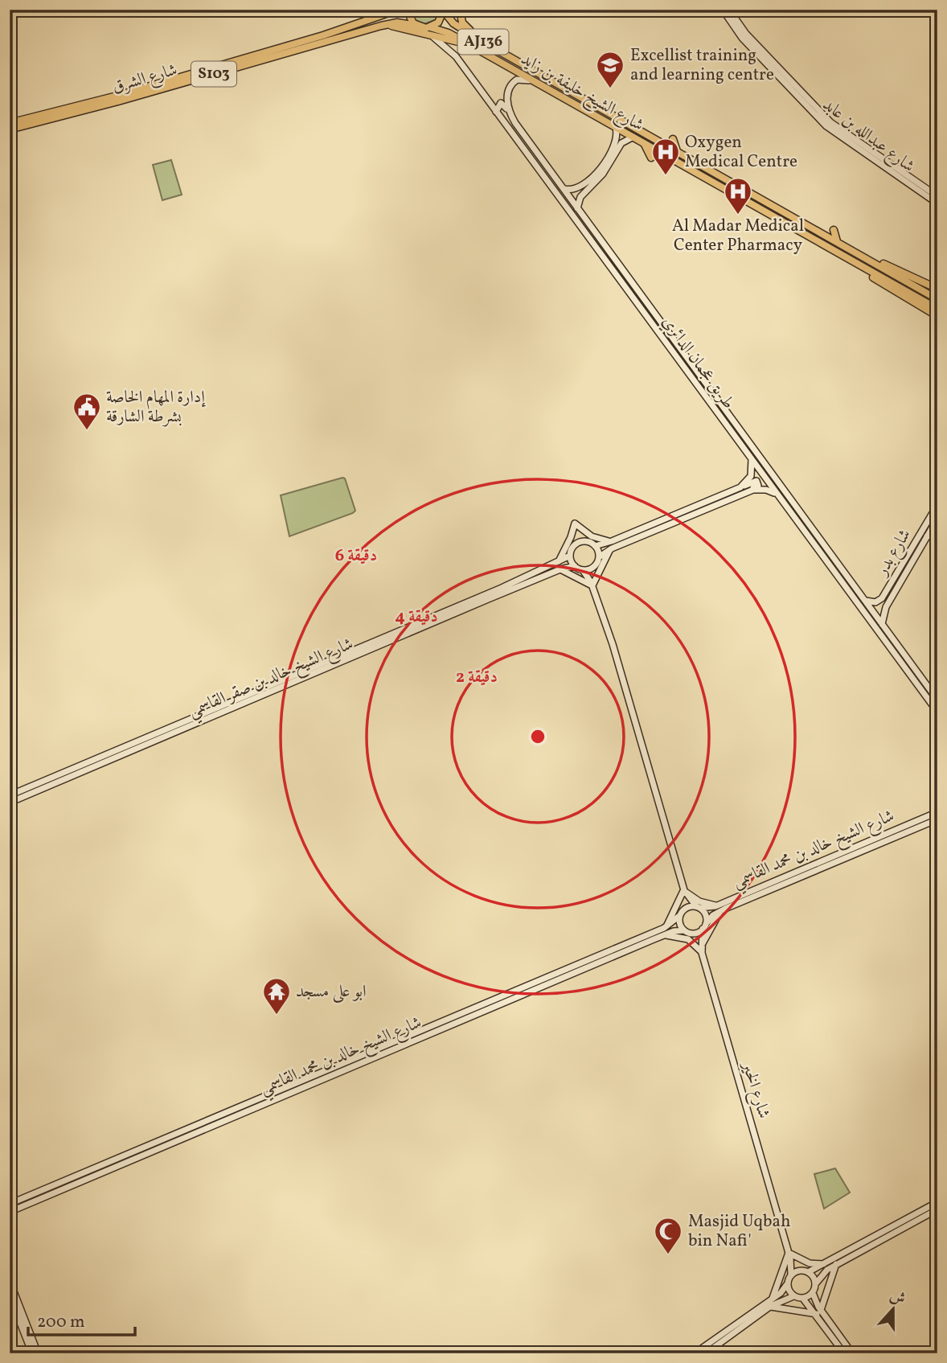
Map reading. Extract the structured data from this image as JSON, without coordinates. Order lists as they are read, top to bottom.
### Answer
{
  "streets": {
    "main road": [
      "AJ136",
      "S103",
      "شارع الشرق",
      "شارع الشيخ خليفة بن زايد",
      "شارع عبدالله بن عابد",
      "طريق عجمان الدائري",
      "شارع بدر",
      "شارع الشيخ خالد بن صقر القاسمي",
      "شارع الشيخ خالد بن محمد القاسمي",
      "شارع الخير"
    ]
  },
  "crossings": [
    ["شارع الشرق", "شارع الشيخ خليفة بن زايد"],
    ["شارع الشيخ خليفة بن زايد", "طريق عجمان الدائري"],
    ["طريق عجمان الدائري", "شارع بدر"],
    ["شارع الشيخ خالد بن محمد القاسمي", "شارع الخير"]
  ],
  "places": {
    "school or university": ["Excellist training and learning centre"],
    "hospital": ["Oxygen Medical Centre", "Al Madar Medical Center Pharmacy"],
    "public building": ["إدارة المهام الخاصة بشرطة الشارقة"],
    "temple": ["ابو علی مسجد"],
    "mosque": ["Masjid Uqbah bin Nafi'"]
  },
  "scale_bar": "200 m",
  "north": "top",
  "rings": ["6 دقيقة", "4 دقيقة", "2 دقيقة"]
}
